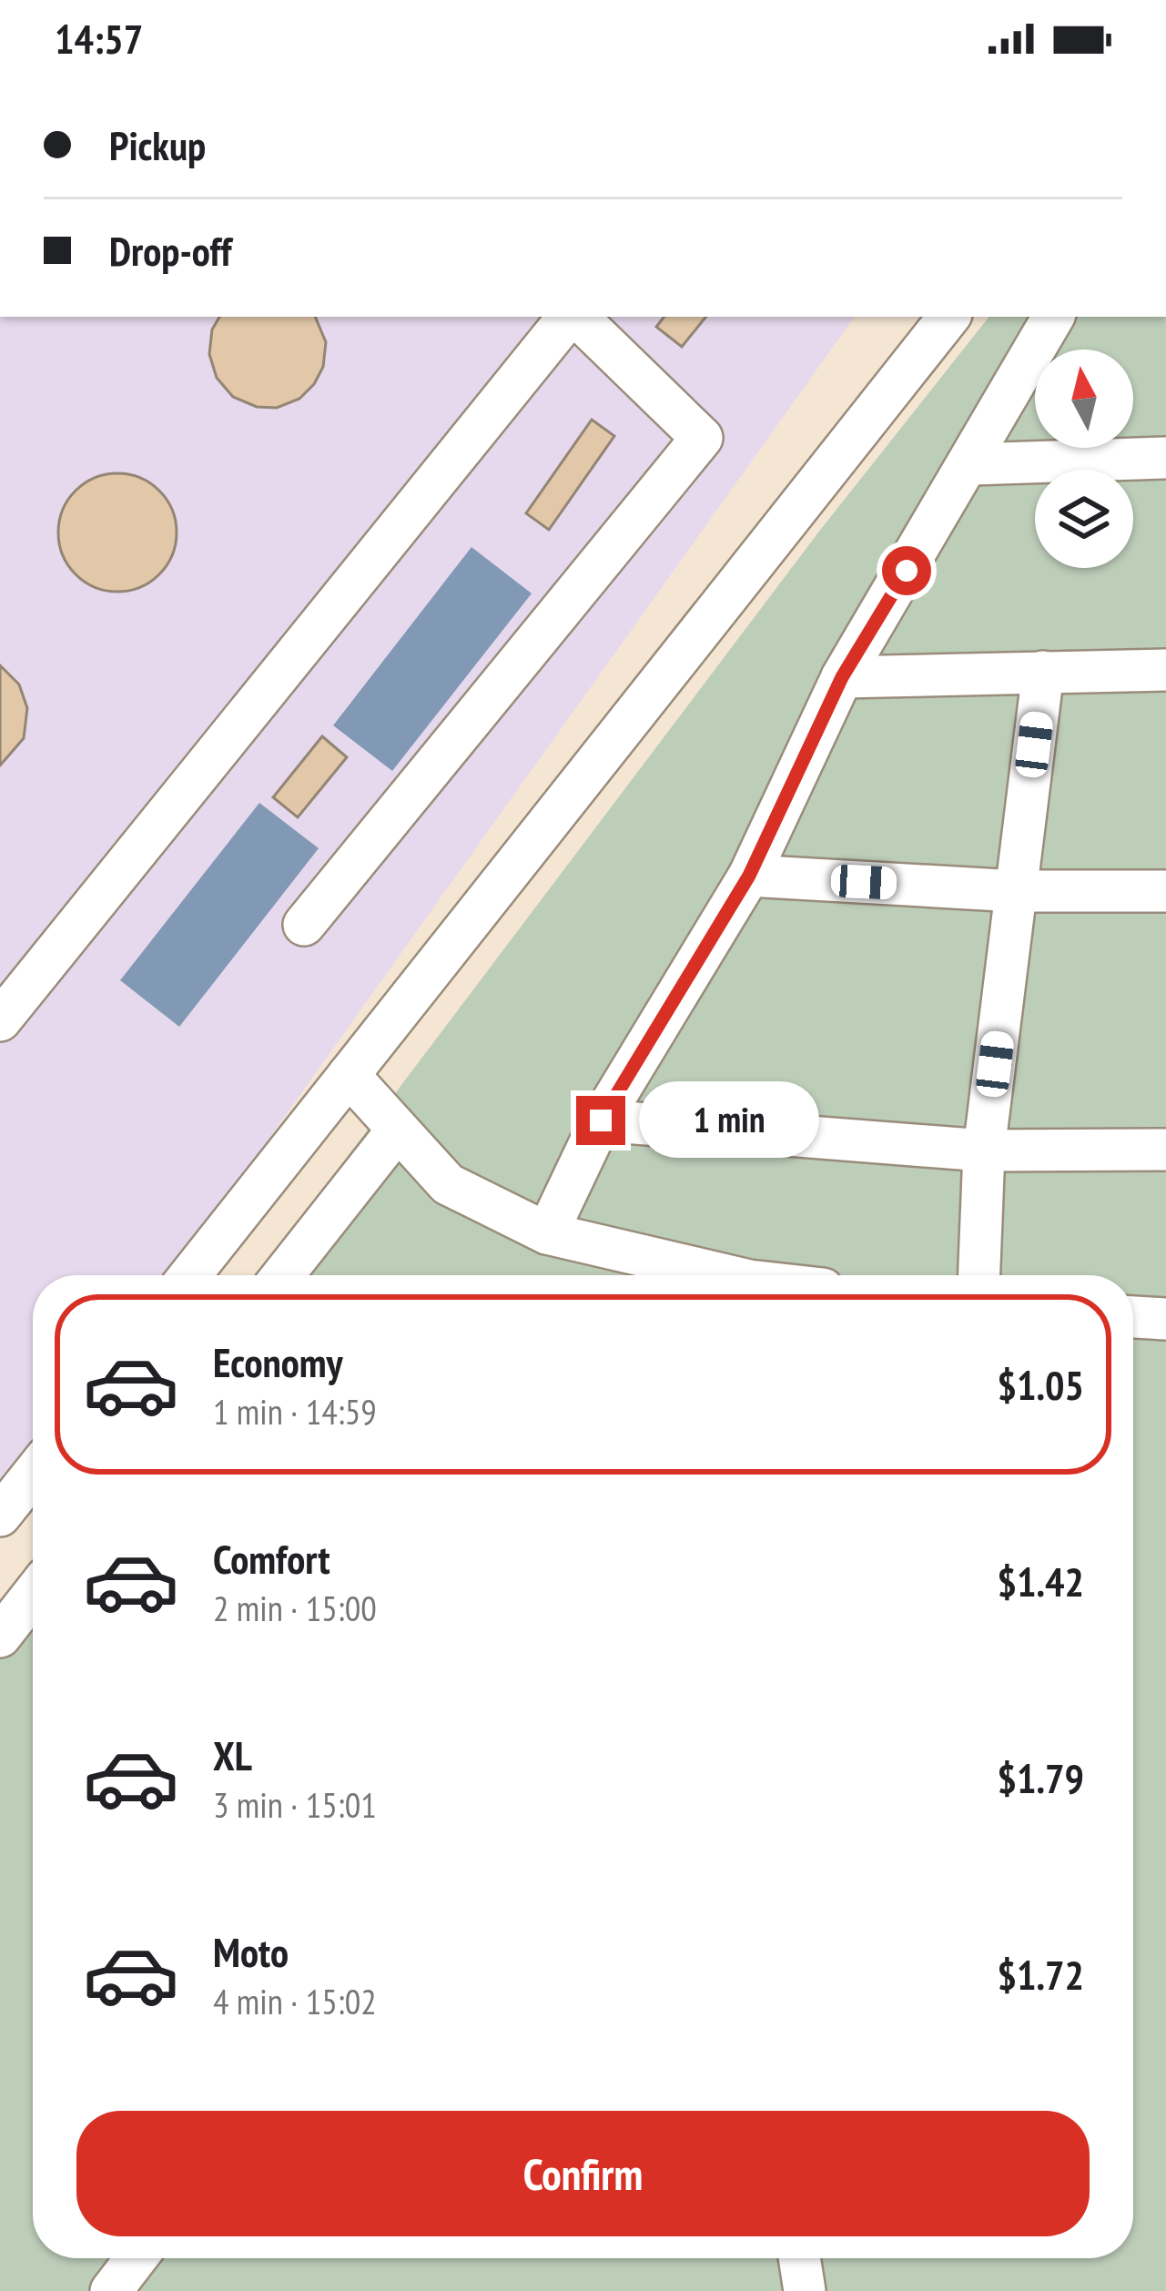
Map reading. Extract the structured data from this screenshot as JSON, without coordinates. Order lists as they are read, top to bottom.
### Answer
{
  "north": "top",
  "page": {
    "status": "14:57",
    "banner": ["Pickup", "Drop-off"],
    "bubble": "1 min",
    "list": [
      {
        "name": "Economy",
        "note": "1 min · 14:59",
        "value": "$1.05"
      },
      {
        "name": "Comfort",
        "note": "2 min · 15:00",
        "value": "$1.42"
      },
      {
        "name": "XL",
        "note": "3 min · 15:01",
        "value": "$1.79"
      },
      {
        "name": "Moto",
        "note": "4 min · 15:02",
        "value": "$1.72"
      }
    ],
    "buttons": "Confirm"
  }
}
